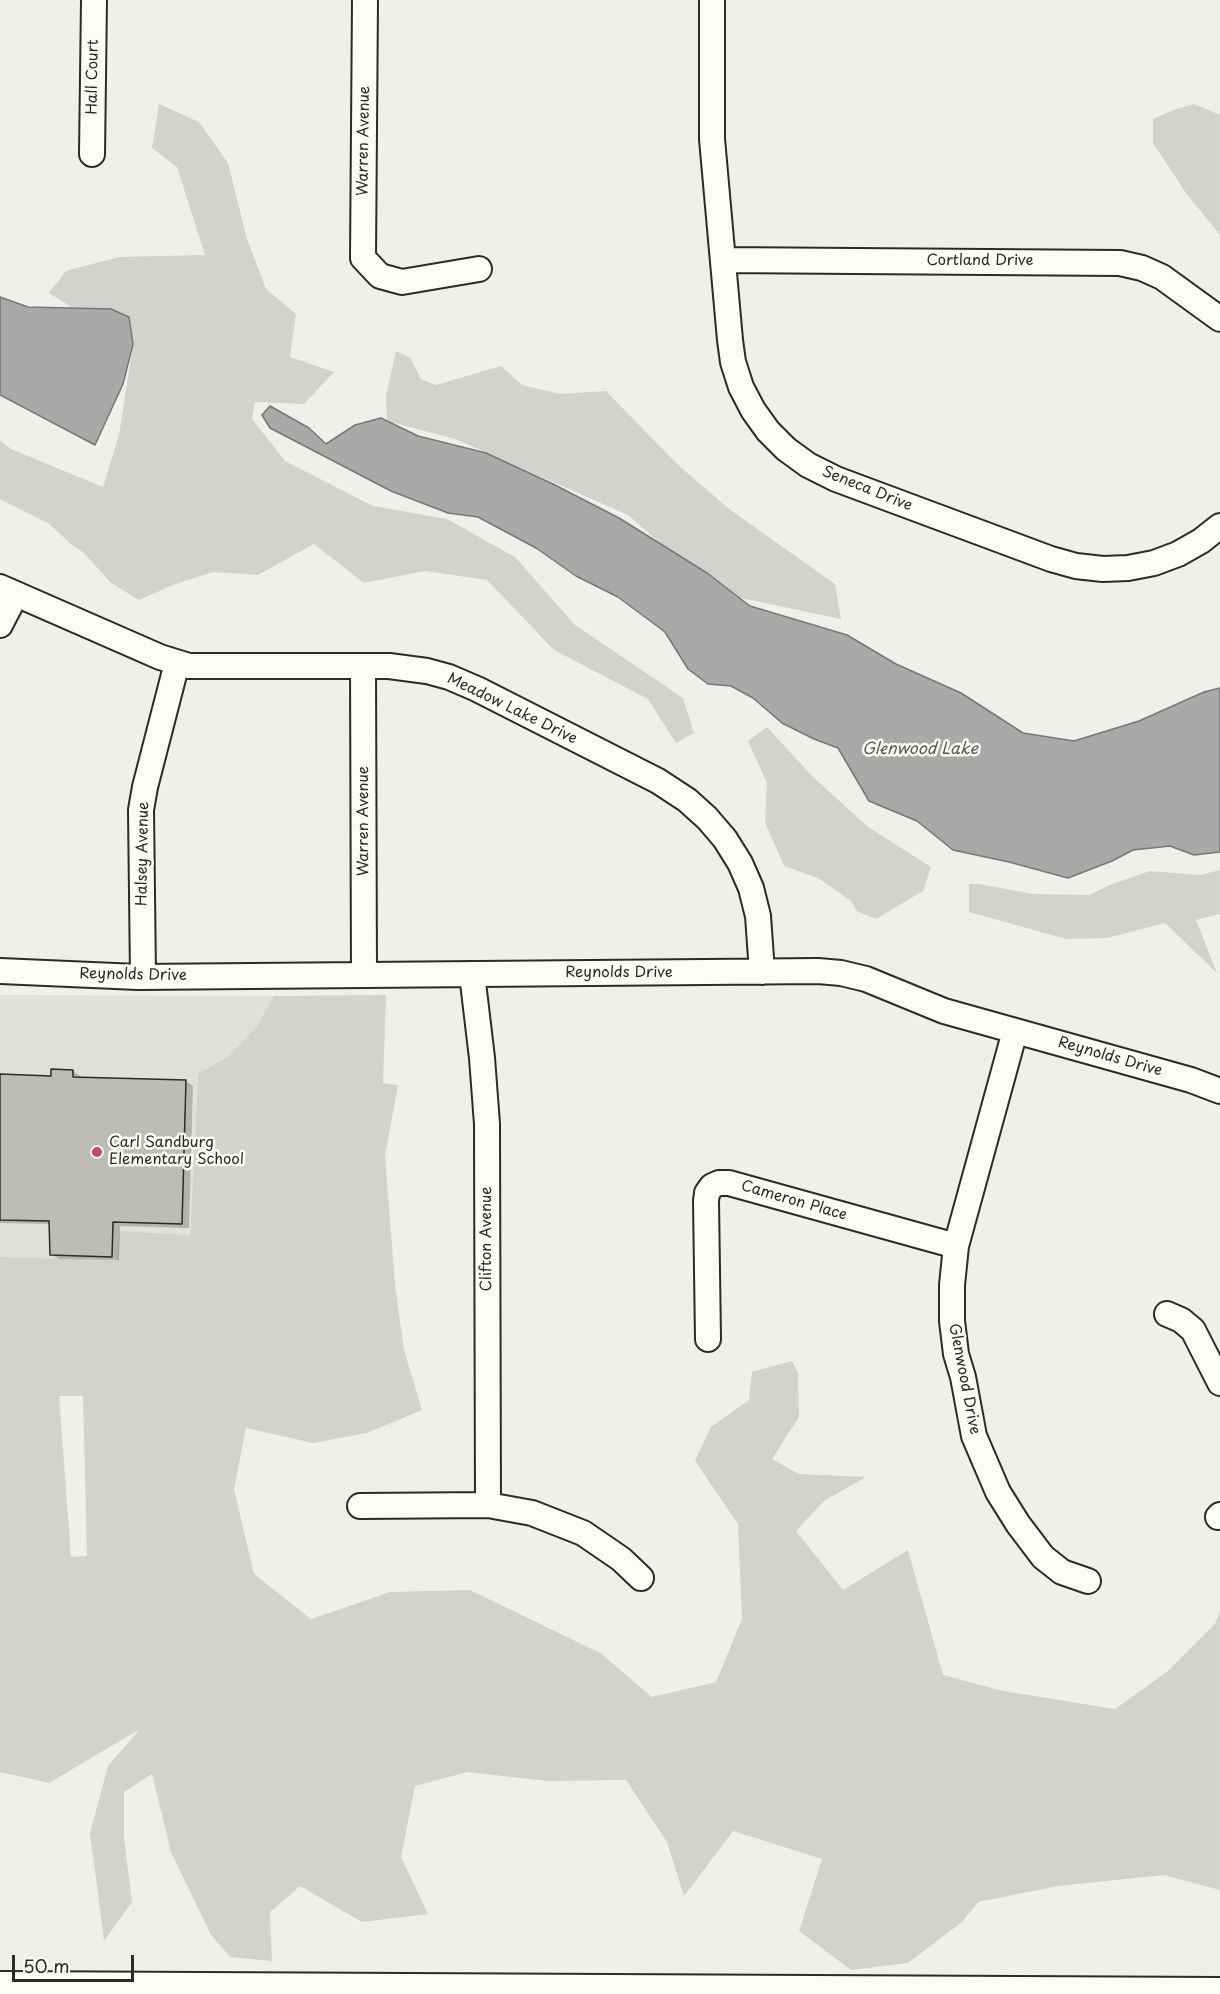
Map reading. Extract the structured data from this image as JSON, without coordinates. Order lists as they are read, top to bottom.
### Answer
{
  "streets": {
    "street": [
      "Hall Court",
      "Warren Avenue",
      "Cortland Drive",
      "Seneca Drive",
      "Meadow Lake Drive",
      "Halsey Avenue",
      "Reynolds Drive",
      "Cameron Place",
      "Clifton Avenue",
      "Glenwood Drive"
    ]
  },
  "crossings": [
    ["Warren Avenue", "Meadow Lake Drive"],
    ["Warren Avenue", "Reynolds Drive"],
    ["Cortland Drive", "Seneca Drive"],
    ["Meadow Lake Drive", "Halsey Avenue"],
    ["Meadow Lake Drive", "Reynolds Drive"],
    ["Halsey Avenue", "Reynolds Drive"],
    ["Reynolds Drive", "Clifton Avenue"],
    ["Reynolds Drive", "Glenwood Drive"],
    ["Cameron Place", "Glenwood Drive"]
  ],
  "water": ["Glenwood Lake"],
  "places": ["Carl Sandburg Elementary School"],
  "scale_bar": "50 m"
}
